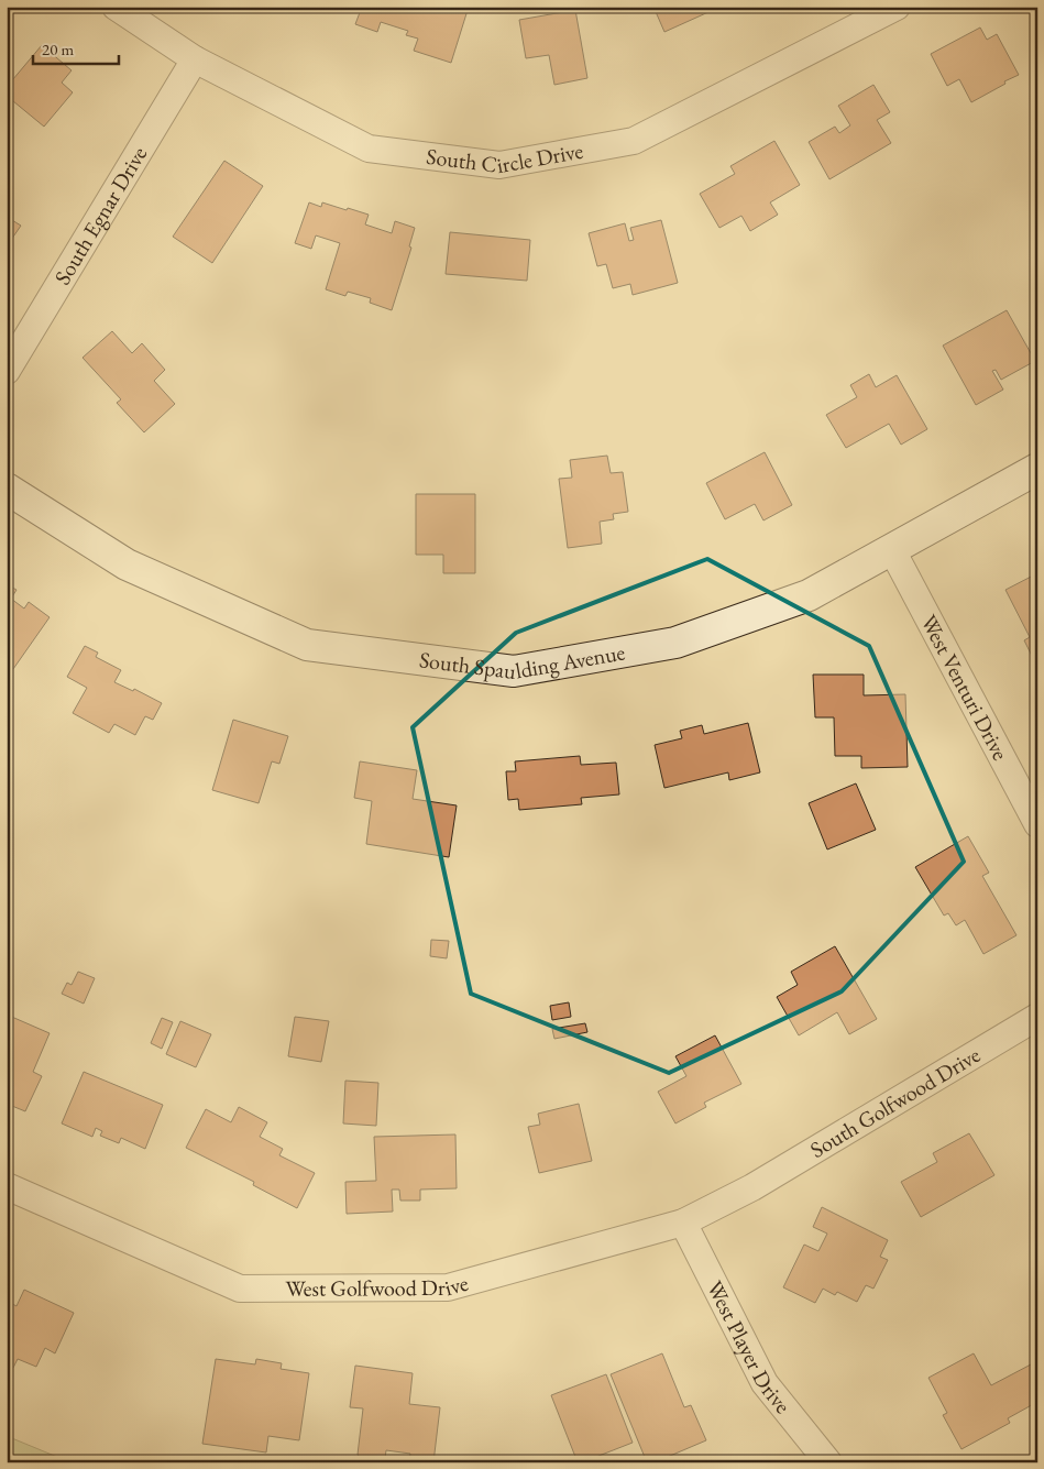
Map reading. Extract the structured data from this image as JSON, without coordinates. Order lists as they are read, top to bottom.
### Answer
{
  "streets": {
    "street": [
      "South Circle Drive",
      "South Egnar Drive",
      "South Spaulding Avenue",
      "West Venturi Drive",
      "South Golfwood Drive",
      "West Golfwood Drive",
      "West Player Drive"
    ]
  },
  "crossings": [
    ["South Circle Drive", "South Egnar Drive"],
    ["South Spaulding Avenue", "West Venturi Drive"],
    ["South Golfwood Drive", "West Golfwood Drive"],
    ["West Golfwood Drive", "West Player Drive"]
  ],
  "scale_bar": "20 m"
}
